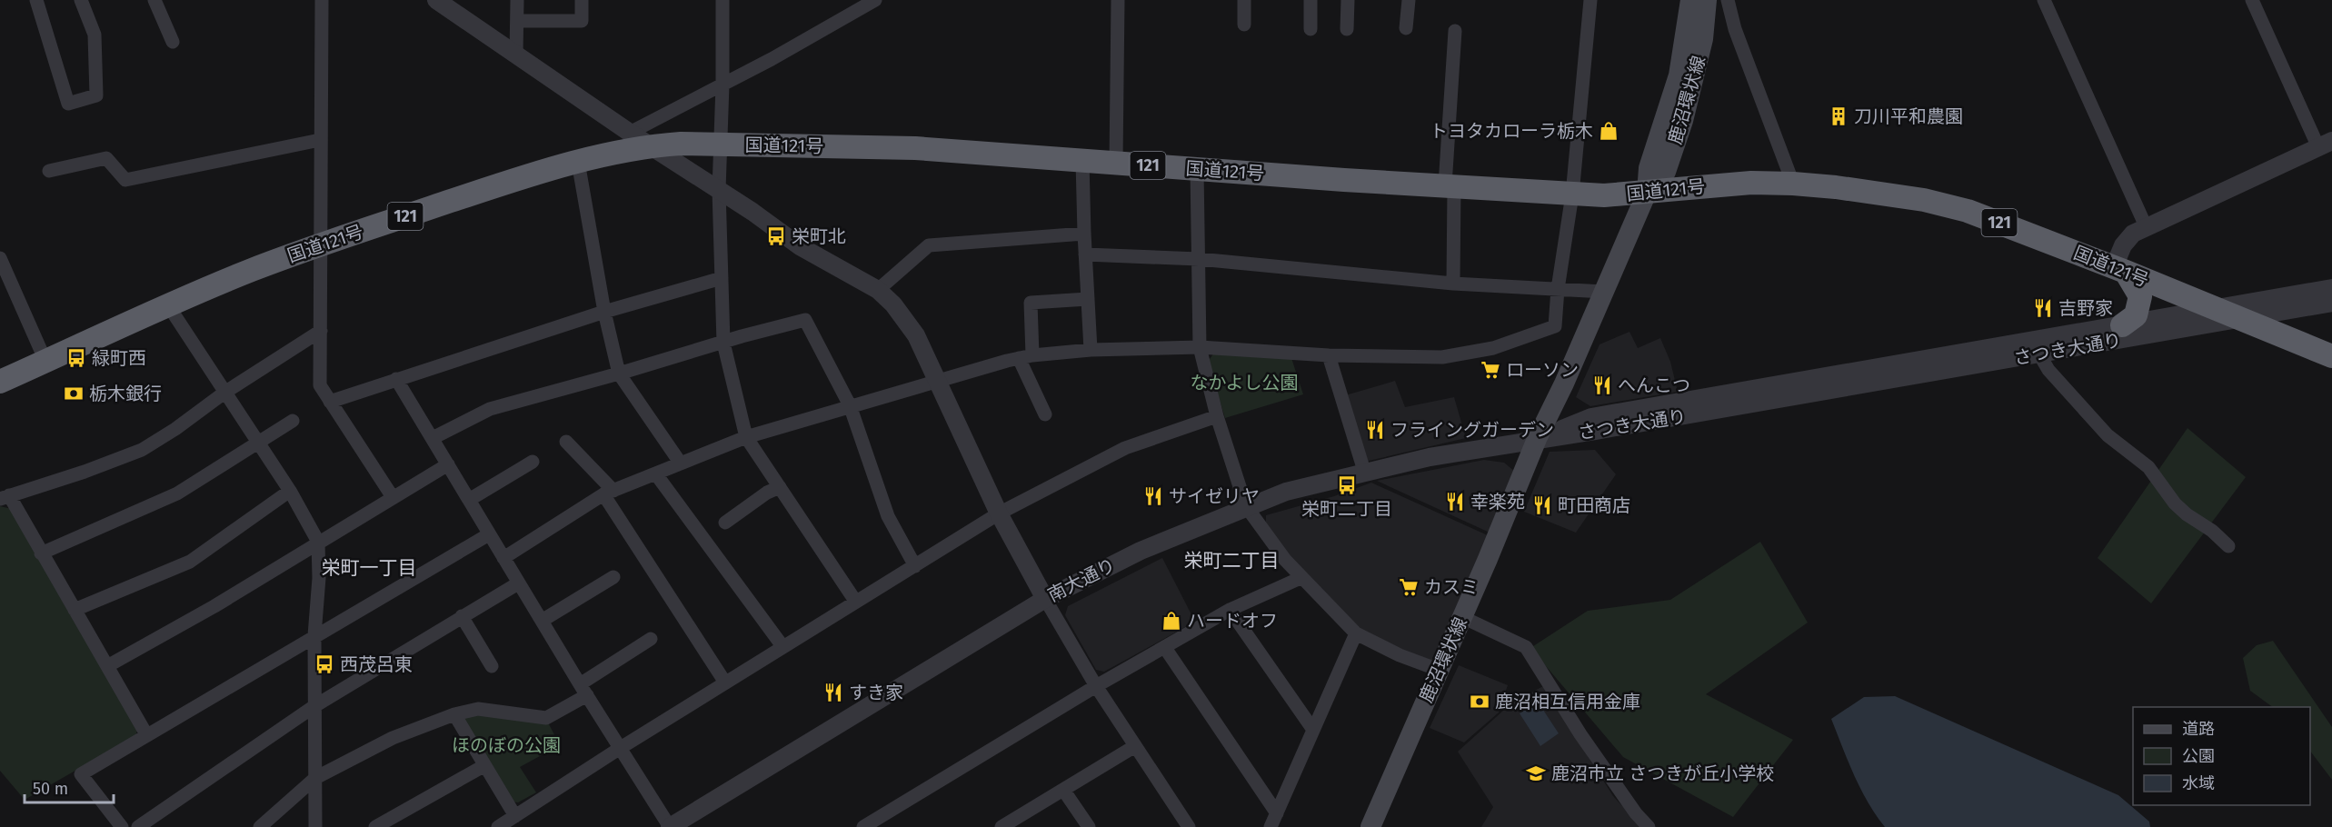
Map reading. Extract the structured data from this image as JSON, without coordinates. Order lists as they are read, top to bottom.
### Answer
{
  "streets": {
    "highway": ["国道121号", "121"],
    "main road": ["鹿沼環状線"],
    "street": ["さつき大通り", "南大通り"]
  },
  "crossings": [
    ["鹿沼環状線", "国道121号"],
    ["鹿沼環状線", "さつき大通り"],
    ["鹿沼環状線", "南大通り"],
    ["国道121号", "さつき大通り"],
    ["さつき大通り", "南大通り"]
  ],
  "districts": ["栄町二丁目", "栄町一丁目"],
  "parks": ["なかよし公園", "ほのぼの公園"],
  "places": {
    "building": ["刀川平和農園"],
    "shop": ["トヨタカローラ栃木", "ハードオフ"],
    "bus stop": [
      "栄町北",
      "緑町西",
      "栄町二丁目",
      "西茂呂東"
    ],
    "restaurant": [
      "吉野家",
      "へんこつ",
      "フライングガーデン",
      "サイゼリヤ",
      "幸楽苑",
      "町田商店",
      "すき家"
    ],
    "supermarket": ["ローソン", "カスミ"],
    "bank": ["栃木銀行", "鹿沼相互信用金庫"],
    "school or university": ["鹿沼市立 さつきが丘小学校"]
  },
  "legend": ["道路", "公園", "水域"],
  "scale_bar": "50 m"
}
